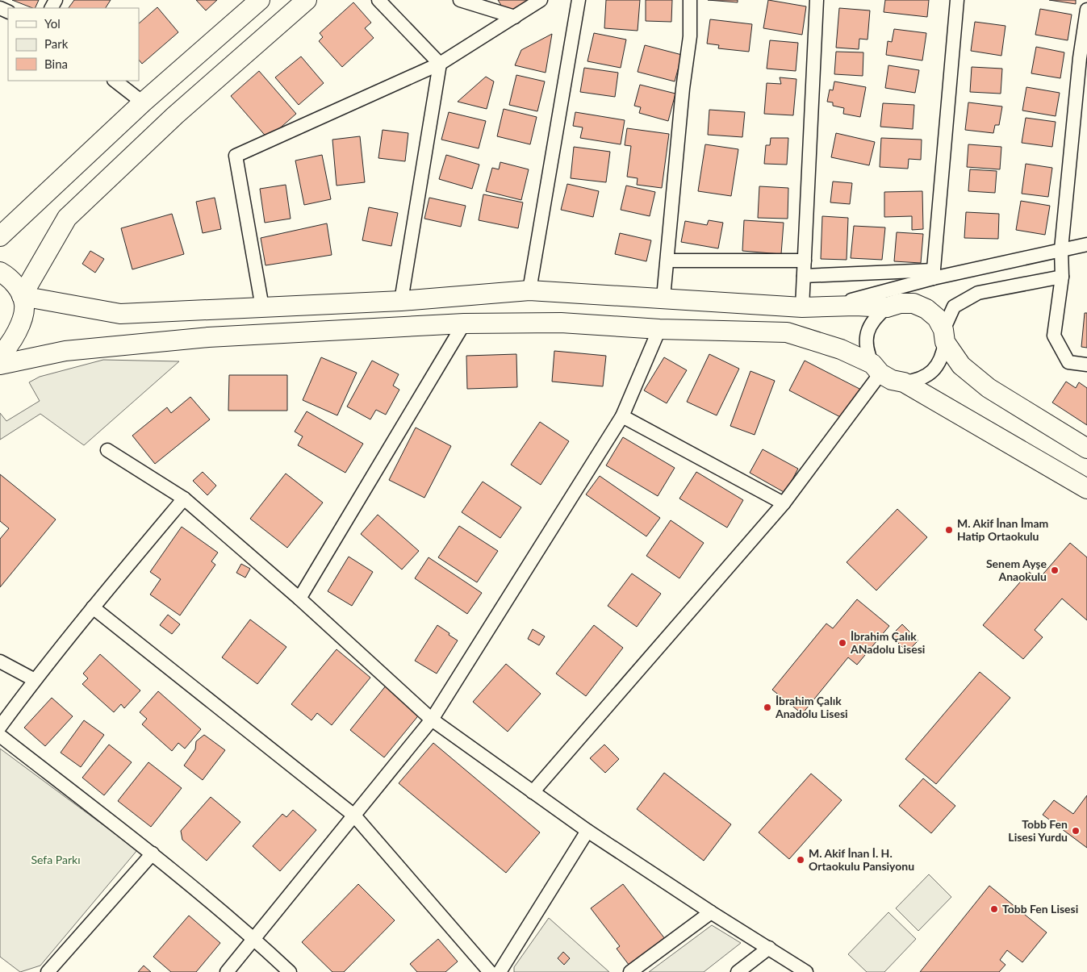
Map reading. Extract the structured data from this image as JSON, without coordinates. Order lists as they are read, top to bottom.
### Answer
{
  "parks": ["Sefa Parkı"],
  "places": [
    "M. Akif İnan İmam Hatip Ortaokulu",
    "Senem Ayşe Anaokulu",
    "İbrahim Çalık ANadolu Lisesi",
    "İbrahim Çalık Anadolu Lisesi",
    "Tobb Fen Lisesi Yurdu",
    "M. Akif İnan İ. H. Ortaokulu Pansiyonu",
    "Tobb Fen Lisesi"
  ],
  "legend": ["Yol", "Park", "Bina"]
}
